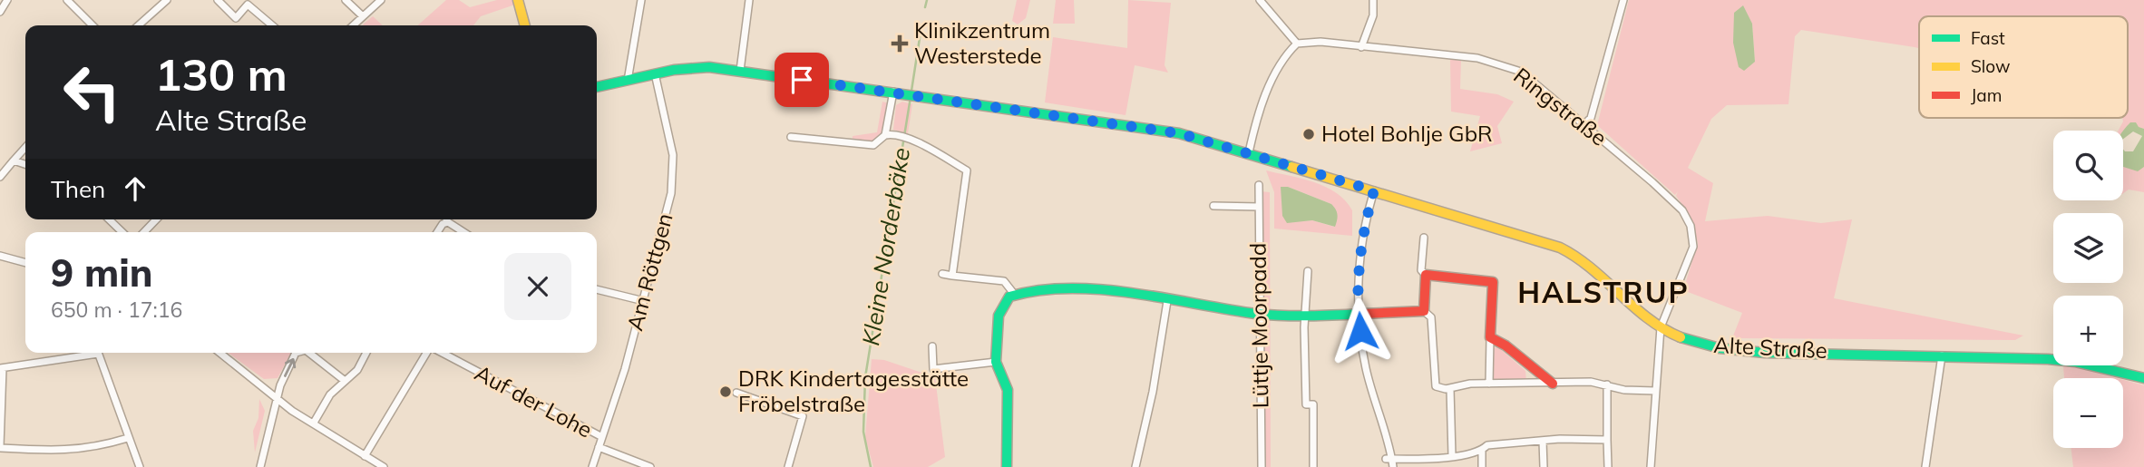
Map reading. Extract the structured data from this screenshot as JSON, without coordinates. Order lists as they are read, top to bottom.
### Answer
{
  "streets": {
    "street": [
      "Ringstraße",
      "Am Röttgen",
      "Lüttje Moorpadd",
      "Alte Straße",
      "Auf der Lohe"
    ]
  },
  "crossings": [
    ["Ringstraße", "Alte Straße"],
    ["Am Röttgen", "Alte Straße"],
    ["Am Röttgen", "Auf der Lohe"]
  ],
  "districts": ["HALSTRUP"],
  "water": ["Kleine Norderbäke"],
  "places": {
    "health": ["Klinikzentrum Westerstede"],
    "other": ["Hotel Bohlje GbR", "DRK Kindertagesstätte Fröbelstraße"]
  },
  "legend": ["Fast", "Slow", "Jam"],
  "page": {
    "turn": ["130 m", "Alte Straße"],
    "map_buttons": ["+", "−"],
    "then": "Then",
    "heading": ["9 min", "650 m · 17:16"]
  }
}
